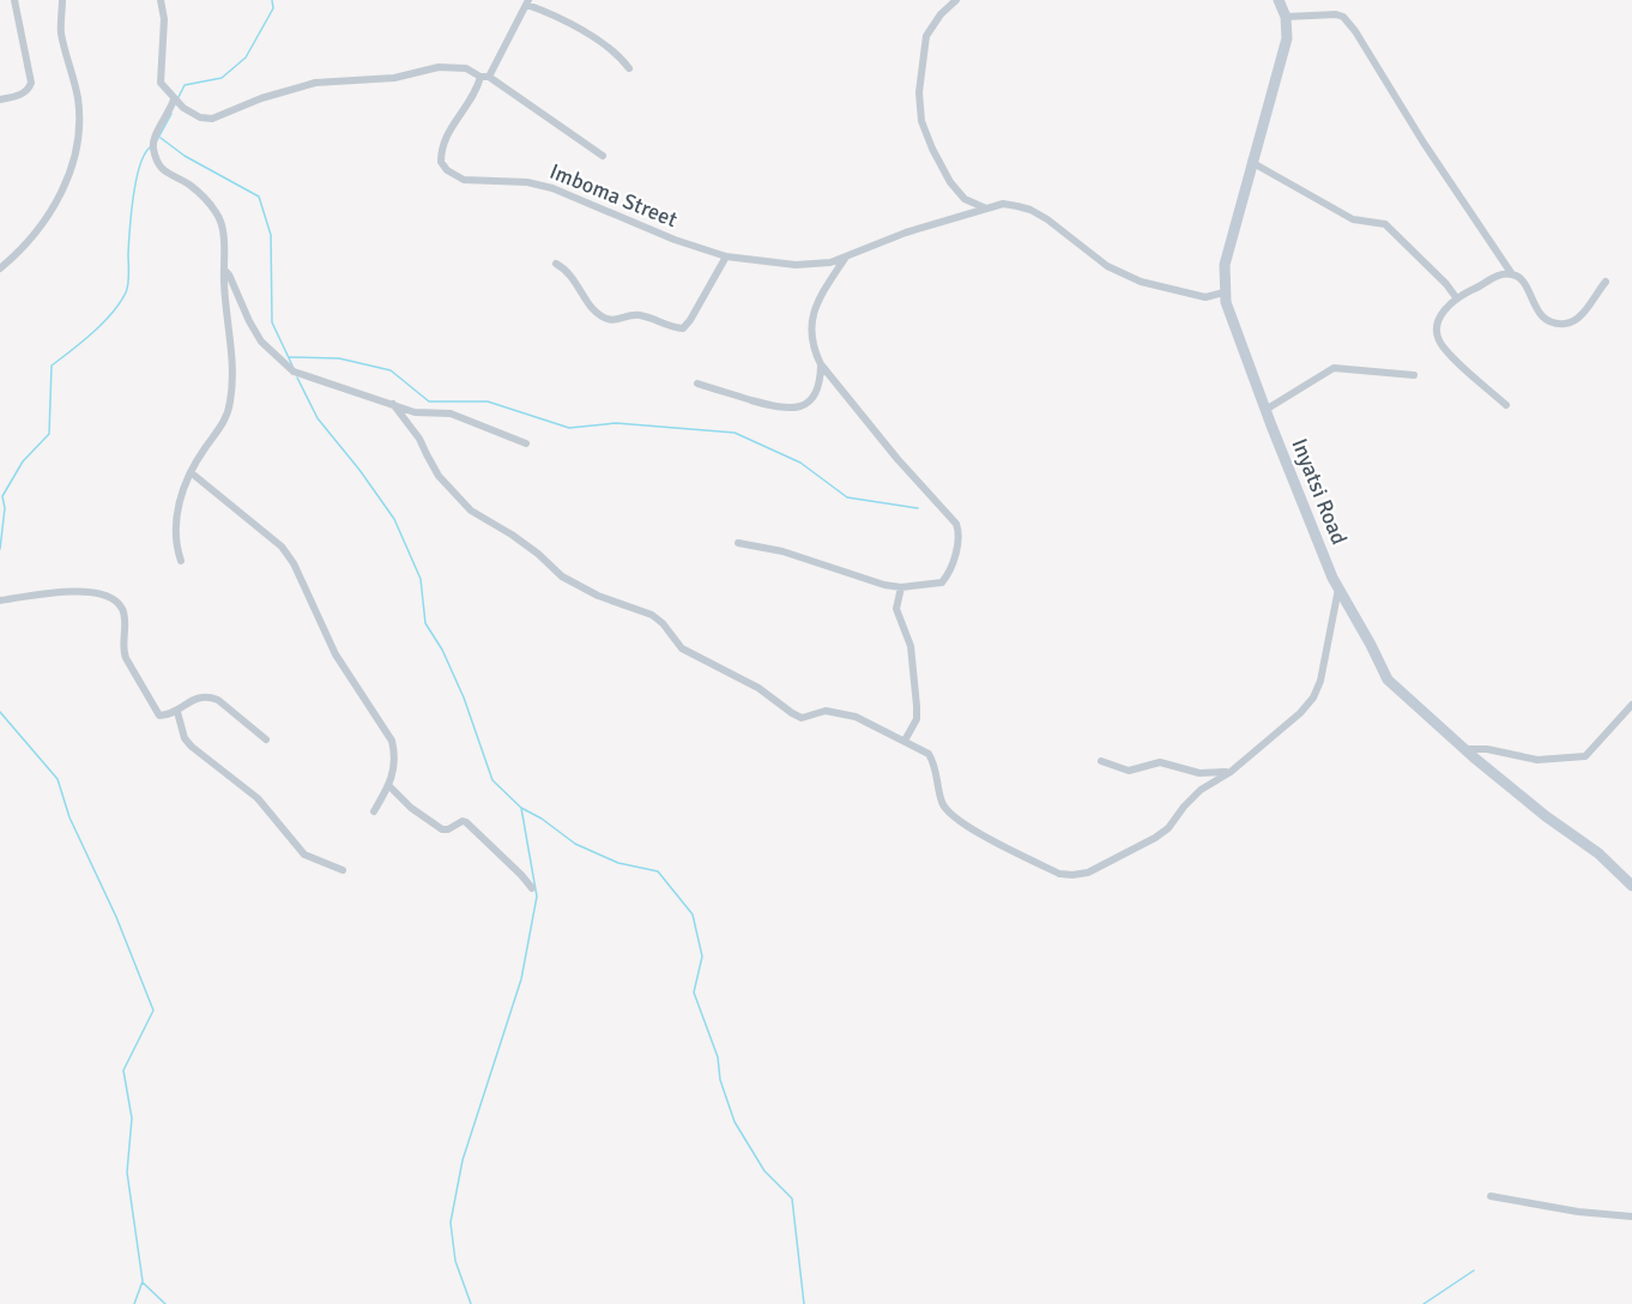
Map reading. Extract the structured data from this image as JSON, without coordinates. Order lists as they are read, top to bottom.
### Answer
{
  "streets": {
    "street": ["Imboma Street", "Inyatsi Road"]
  },
  "crossings": [
    ["Imboma Street", "Inyatsi Road"]
  ]
}
